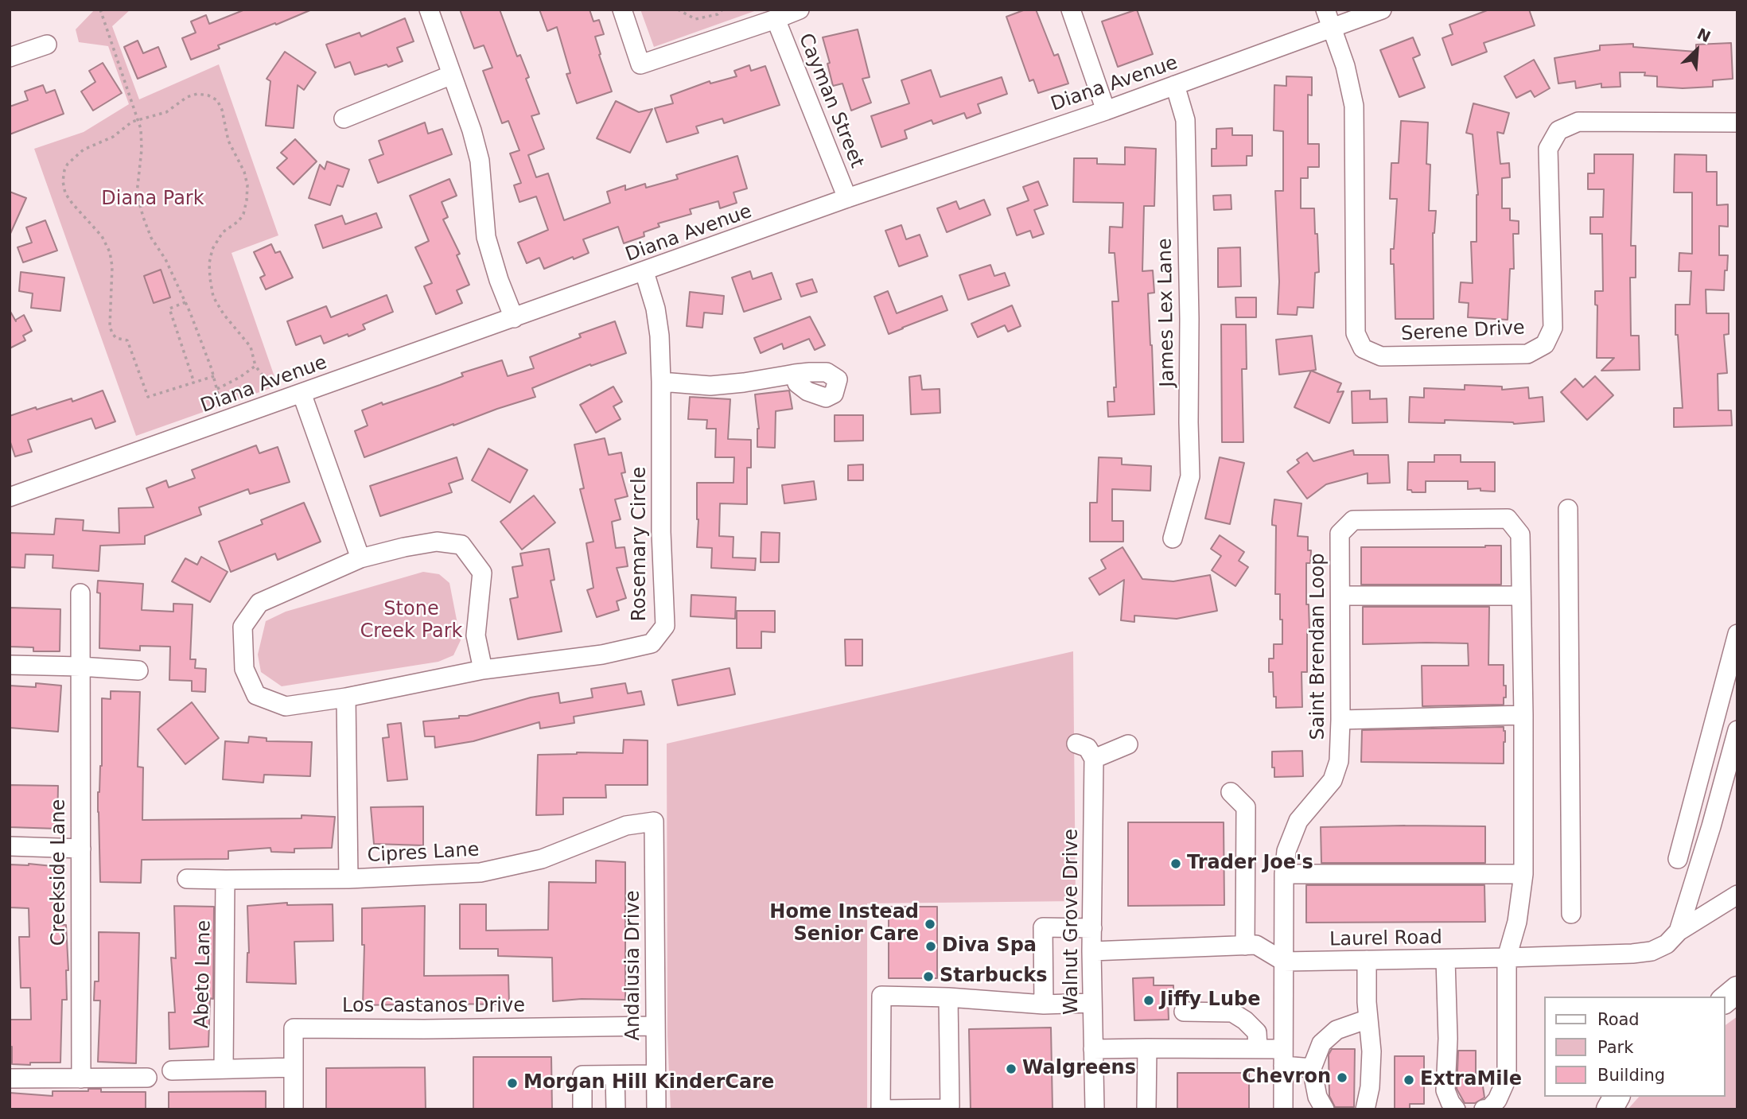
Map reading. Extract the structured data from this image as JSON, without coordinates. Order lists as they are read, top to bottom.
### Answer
{
  "streets": {
    "street": [
      "Diana Avenue",
      "Cayman Street",
      "James Lex Lane",
      "Serene Drive",
      "Rosemary Circle",
      "Saint Brendan Loop",
      "Cipres Lane",
      "Creekside Lane",
      "Walnut Grove Drive",
      "Laurel Road",
      "Andalusia Drive",
      "Abeto Lane",
      "Los Castanos Drive"
    ]
  },
  "crossings": [
    ["Diana Avenue", "Cayman Street"],
    ["Diana Avenue", "James Lex Lane"],
    ["Diana Avenue", "Serene Drive"],
    ["Diana Avenue", "Rosemary Circle"],
    ["Saint Brendan Loop", "Laurel Road"],
    ["Cipres Lane", "Andalusia Drive"],
    ["Cipres Lane", "Abeto Lane"],
    ["Andalusia Drive", "Los Castanos Drive"]
  ],
  "parks": ["Diana Park", "Stone Creek Park"],
  "places": [
    "Trader Joe's",
    "Home Instead Senior Care",
    "Diva Spa",
    "Starbucks",
    "Jiffy Lube",
    "Walgreens",
    "Chevron",
    "ExtraMile",
    "Morgan Hill KinderCare"
  ],
  "legend": ["Road", "Park", "Building"],
  "north": "top right"
}
